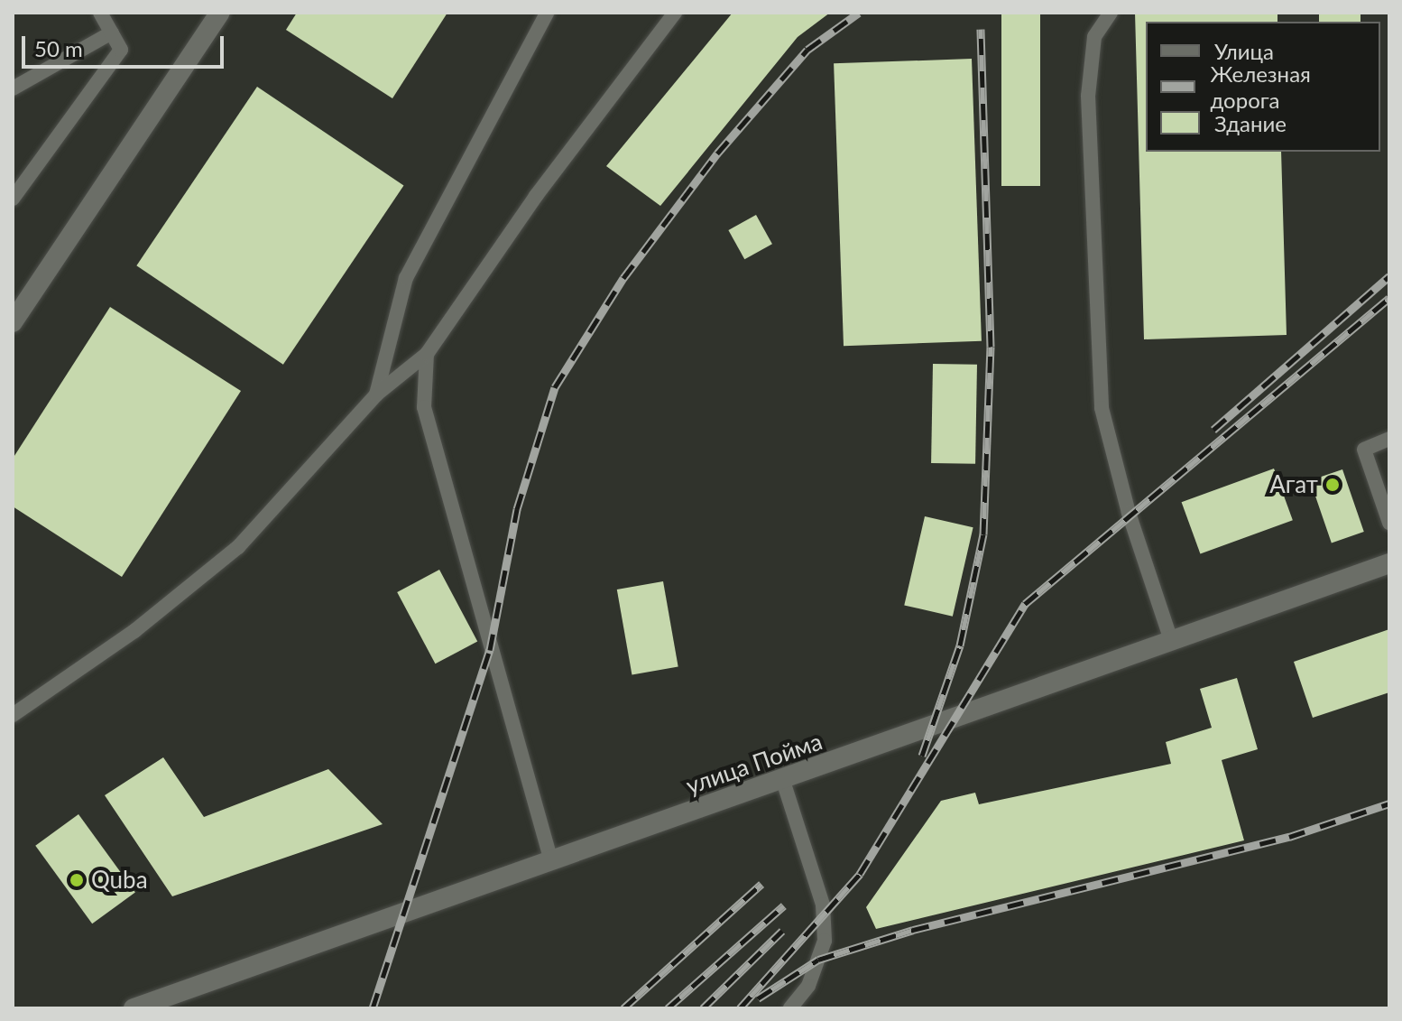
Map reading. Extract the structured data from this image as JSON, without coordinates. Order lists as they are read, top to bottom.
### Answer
{
  "streets": {
    "main road": ["улица Пойма"]
  },
  "places": ["Агат", "Quba"],
  "legend": ["Улица", "Железная дорога", "Здание"],
  "scale_bar": "50 m"
}
